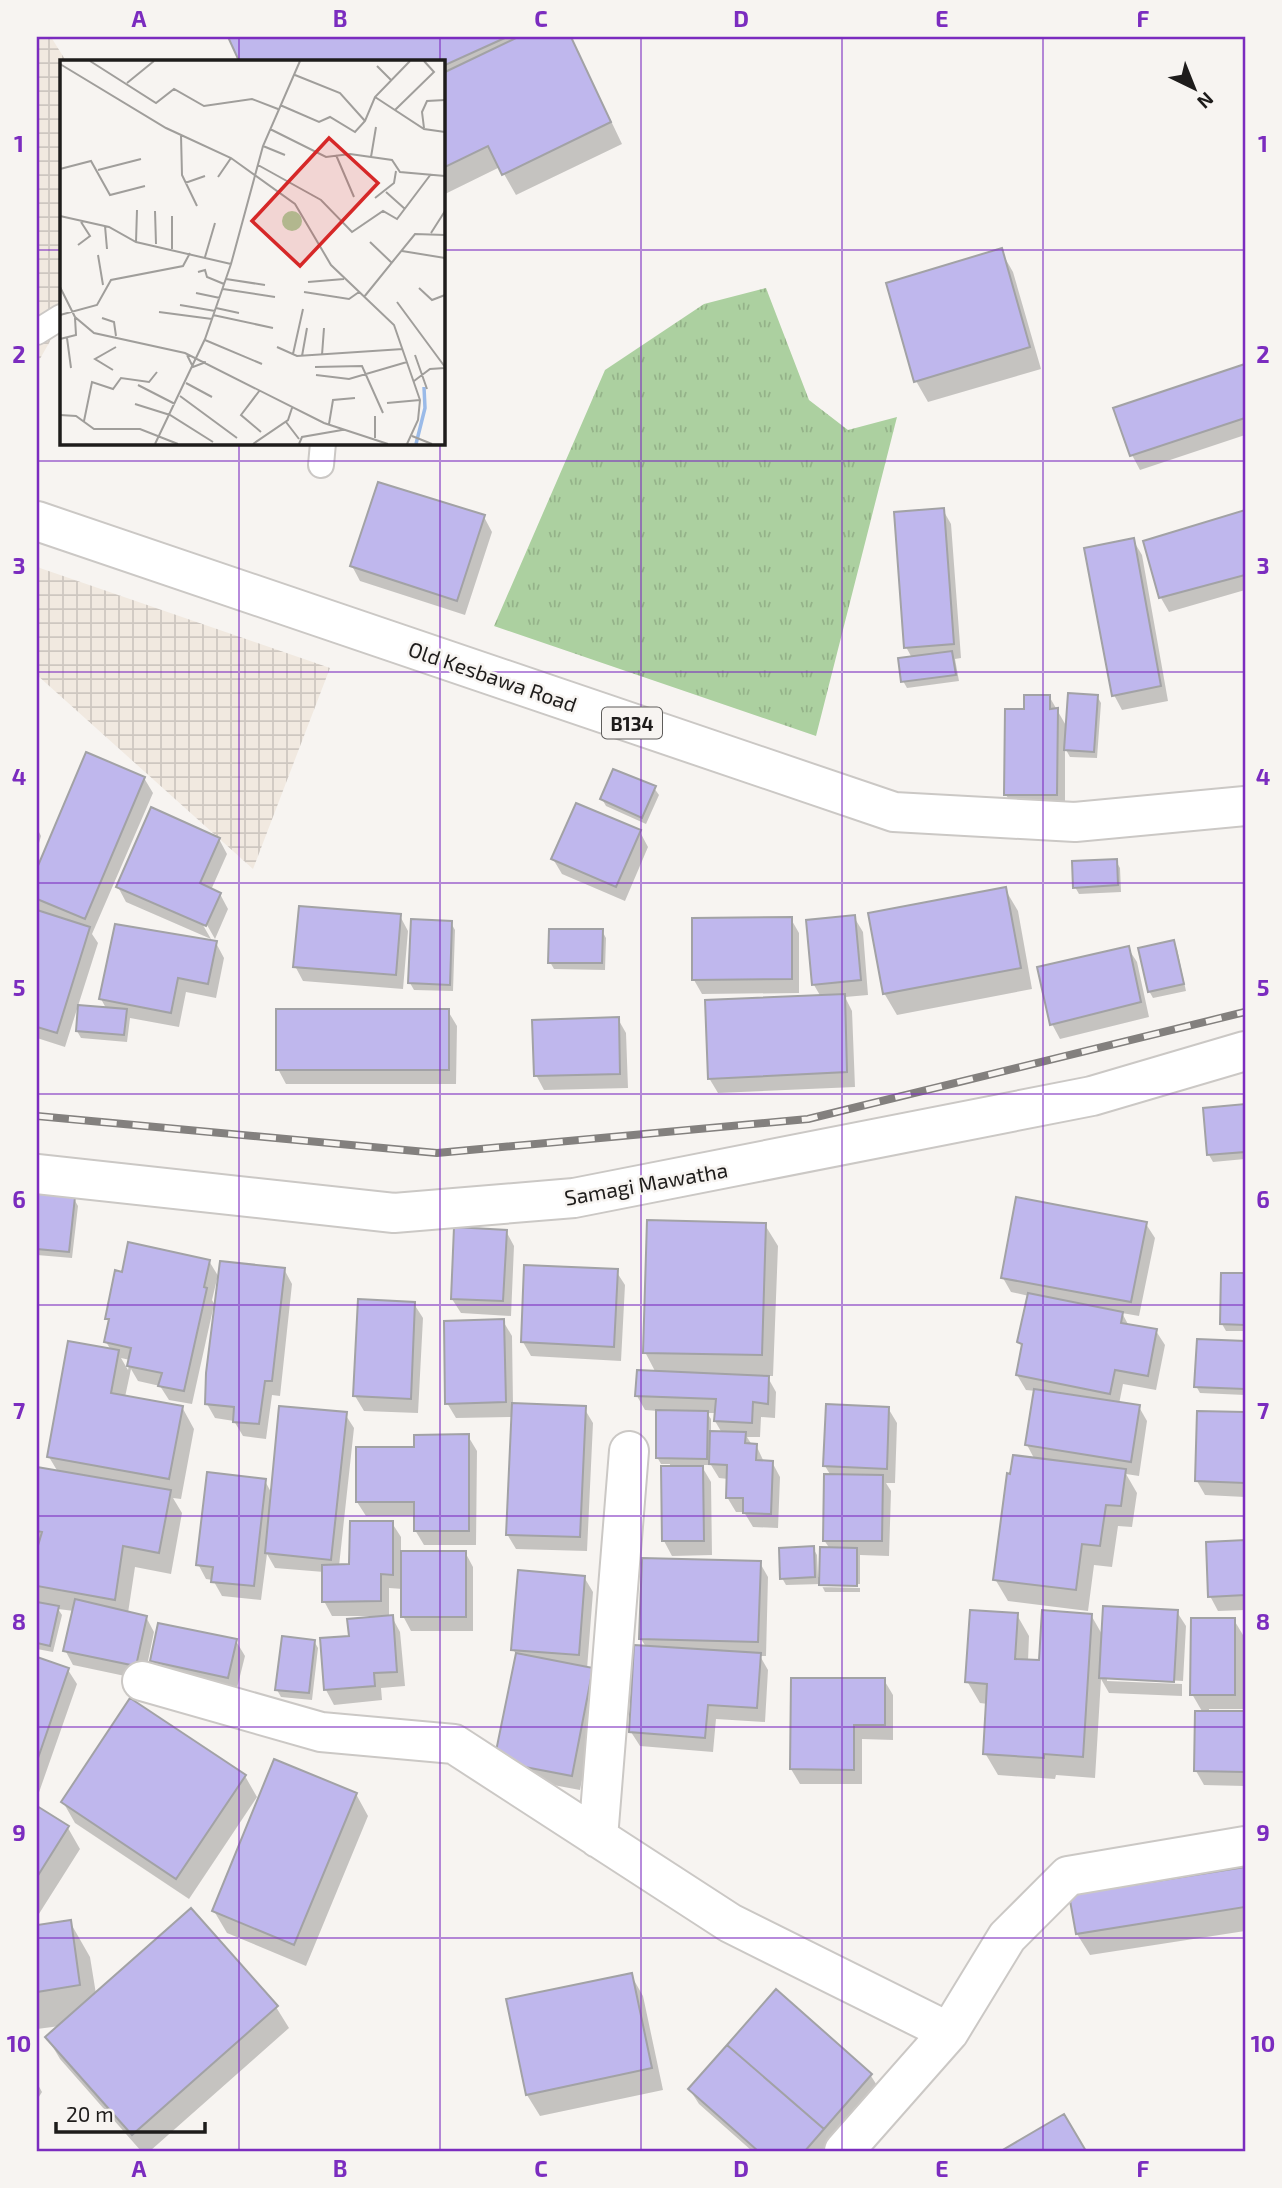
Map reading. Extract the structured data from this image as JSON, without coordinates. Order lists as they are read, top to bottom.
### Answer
{
  "streets": {
    "street": ["Old Kesbawa Road", "B134", "Samagi Mawatha"]
  },
  "scale_bar": "20 m",
  "north": "bottom right",
  "grid": {
    "columns": [
      "A",
      "B",
      "C",
      "D",
      "E",
      "F"
    ],
    "rows": [
      "1",
      "2",
      "3",
      "4",
      "5",
      "6",
      "7",
      "8",
      "9",
      "10"
    ]
  }
}
